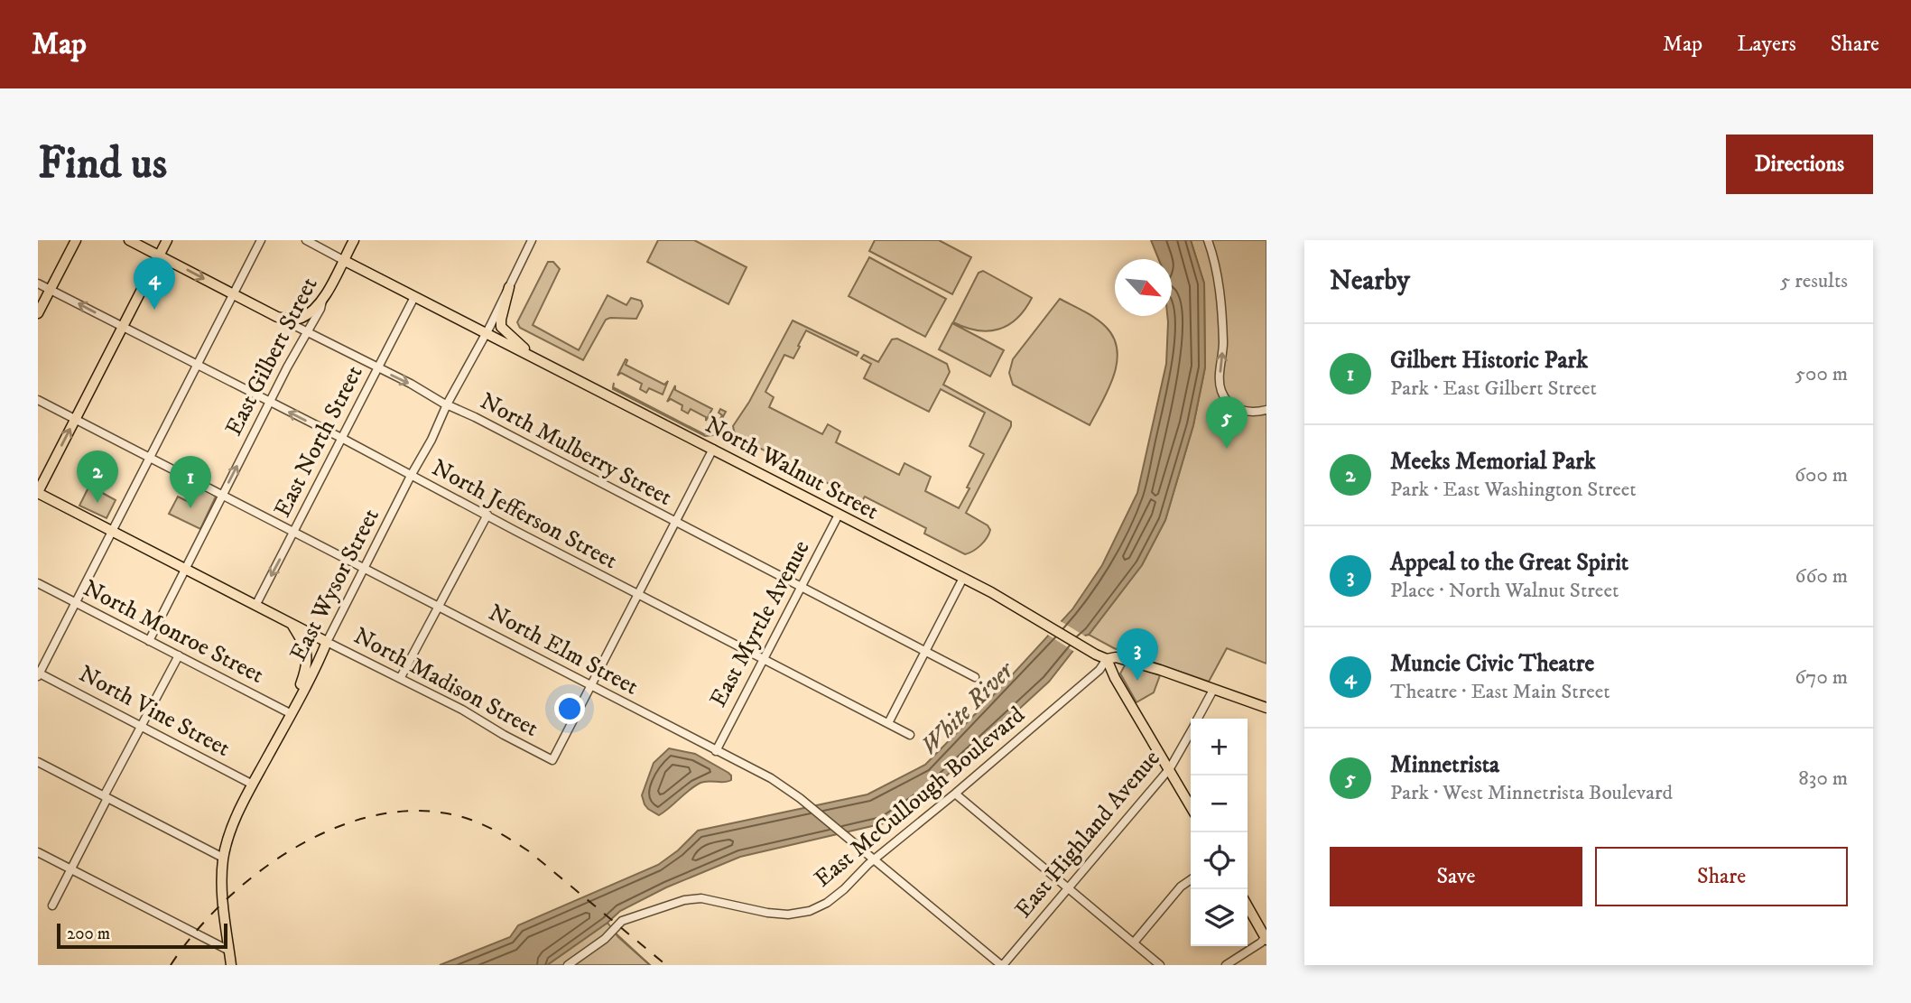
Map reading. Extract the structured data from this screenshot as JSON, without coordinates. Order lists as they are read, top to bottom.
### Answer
{
  "streets": {
    "main road": [
      "East Gilbert Street",
      "North Mulberry Street",
      "North Walnut Street",
      "East Wysor Street",
      "North Madison Street"
    ],
    "street": [
      "East North Street",
      "North Jefferson Street",
      "East Myrtle Avenue",
      "North Monroe Street",
      "North Elm Street",
      "North Vine Street",
      "East McCullough Boulevard",
      "East Highland Avenue"
    ]
  },
  "crossings": [
    ["East Gilbert Street", "North Mulberry Street"],
    ["East Gilbert Street", "North Walnut Street"],
    ["East Gilbert Street", "North Jefferson Street"],
    ["East Gilbert Street", "North Monroe Street"],
    ["East Gilbert Street", "North Elm Street"],
    ["East Gilbert Street", "North Madison Street"],
    ["East North Street", "North Mulberry Street"],
    ["East North Street", "North Walnut Street"],
    ["East North Street", "North Jefferson Street"],
    ["East North Street", "North Elm Street"],
    ["East North Street", "North Madison Street"],
    ["North Mulberry Street", "East Wysor Street"],
    ["North Mulberry Street", "East Myrtle Avenue"],
    ["North Walnut Street", "East Wysor Street"],
    ["North Walnut Street", "East Myrtle Avenue"],
    ["North Walnut Street", "East McCullough Boulevard"],
    ["North Walnut Street", "East Highland Avenue"],
    ["North Jefferson Street", "East Wysor Street"],
    ["North Jefferson Street", "East Myrtle Avenue"],
    ["East Wysor Street", "North Monroe Street"],
    ["East Wysor Street", "North Elm Street"],
    ["East Wysor Street", "North Madison Street"],
    ["East Wysor Street", "North Vine Street"],
    ["East Myrtle Avenue", "North Elm Street"],
    ["North Elm Street", "North Madison Street"],
    ["North Elm Street", "East McCullough Boulevard"],
    ["North Elm Street", "East Highland Avenue"]
  ],
  "water": ["White River"],
  "scale_bar": "200 m",
  "north": "bottom right",
  "page": {
    "header": "Map",
    "nav": ["Map", "Layers", "Share"],
    "buttons": [
      "Directions",
      ["Save", "Share"]
    ],
    "title": "Find us",
    "heading": ["Nearby", "5 results"],
    "pins": [
      "4",
      "5",
      "2",
      "1",
      "3"
    ],
    "list": [
      {
        "mark": "1",
        "name": "Gilbert Historic Park",
        "note": "Park · East Gilbert Street",
        "value": "500 m"
      },
      {
        "mark": "2",
        "name": "Meeks Memorial Park",
        "note": "Park · East Washington Street",
        "value": "600 m"
      },
      {
        "mark": "3",
        "name": "Appeal to the Great Spirit",
        "note": "Place · North Walnut Street",
        "value": "660 m"
      },
      {
        "mark": "4",
        "name": "Muncie Civic Theatre",
        "note": "Theatre · East Main Street",
        "value": "670 m"
      },
      {
        "mark": "5",
        "name": "Minnetrista",
        "note": "Park · West Minnetrista Boulevard",
        "value": "830 m"
      }
    ],
    "map_buttons": ["+", "−"],
    "scale": "200 m"
  }
}
